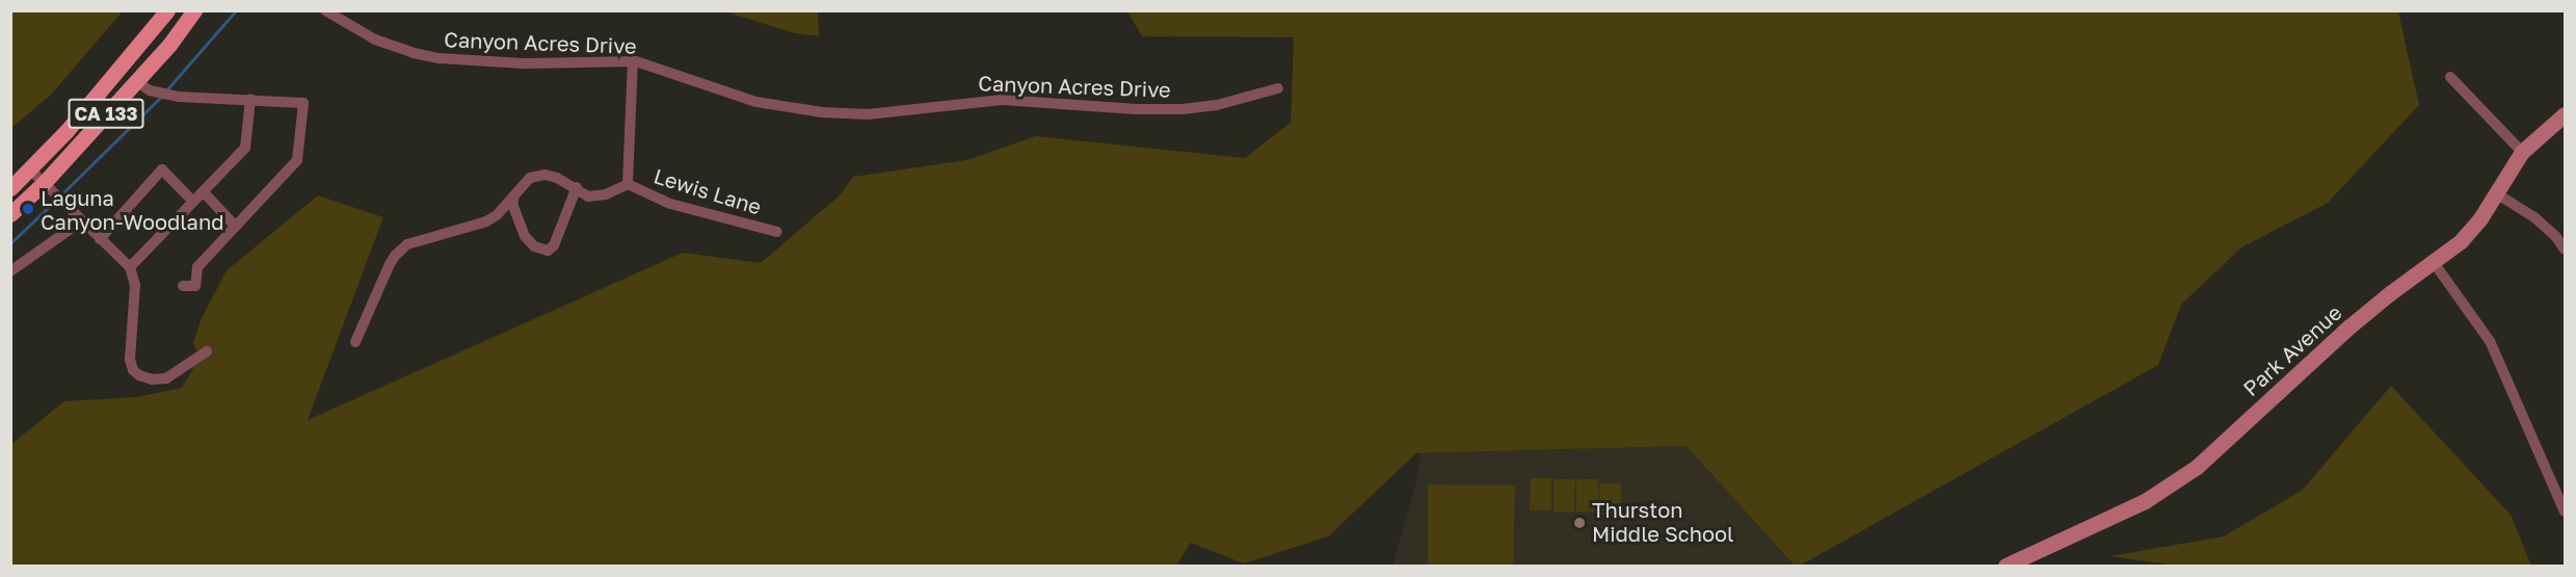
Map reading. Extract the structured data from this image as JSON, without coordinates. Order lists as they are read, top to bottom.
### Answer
{
  "streets": {
    "main road": ["CA 133", "Park Avenue"],
    "street": ["Canyon Acres Drive", "Lewis Lane"]
  },
  "places": ["Laguna Canyon-Woodland", "Thurston Middle School"]
}
